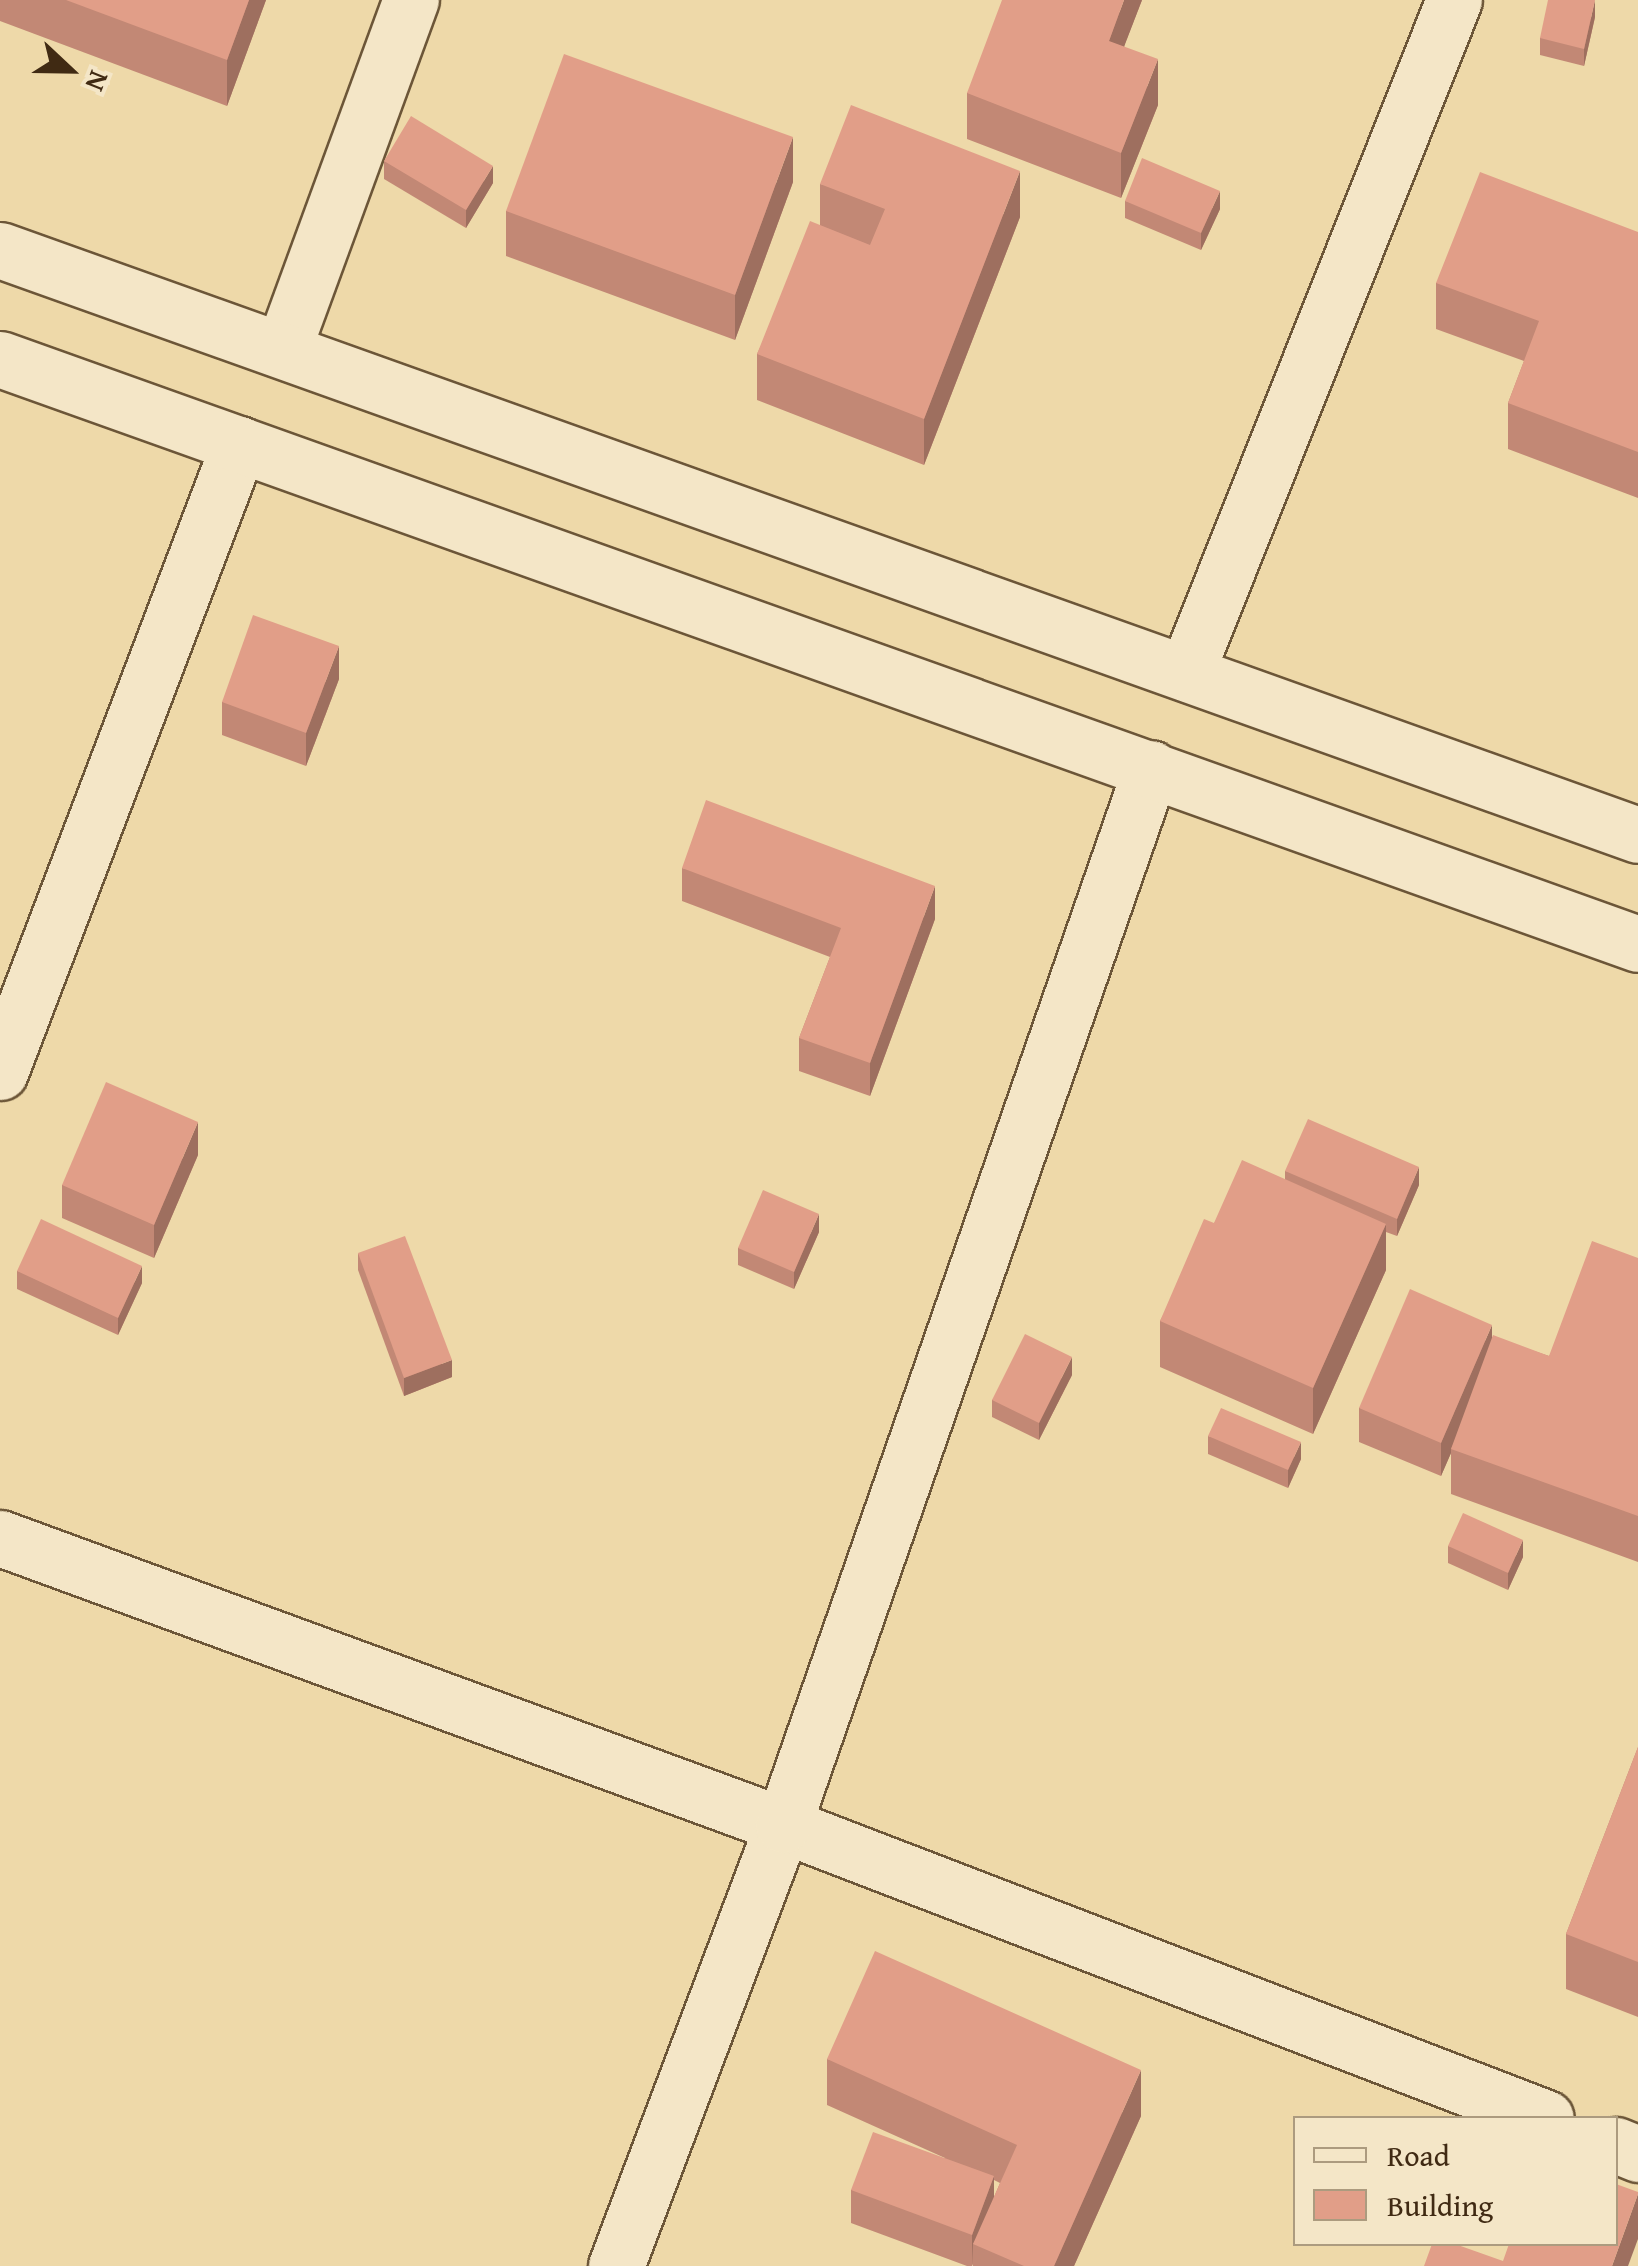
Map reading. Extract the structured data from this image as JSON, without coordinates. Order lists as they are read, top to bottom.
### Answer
{
  "legend": ["Road", "Building"],
  "north": "right"
}
